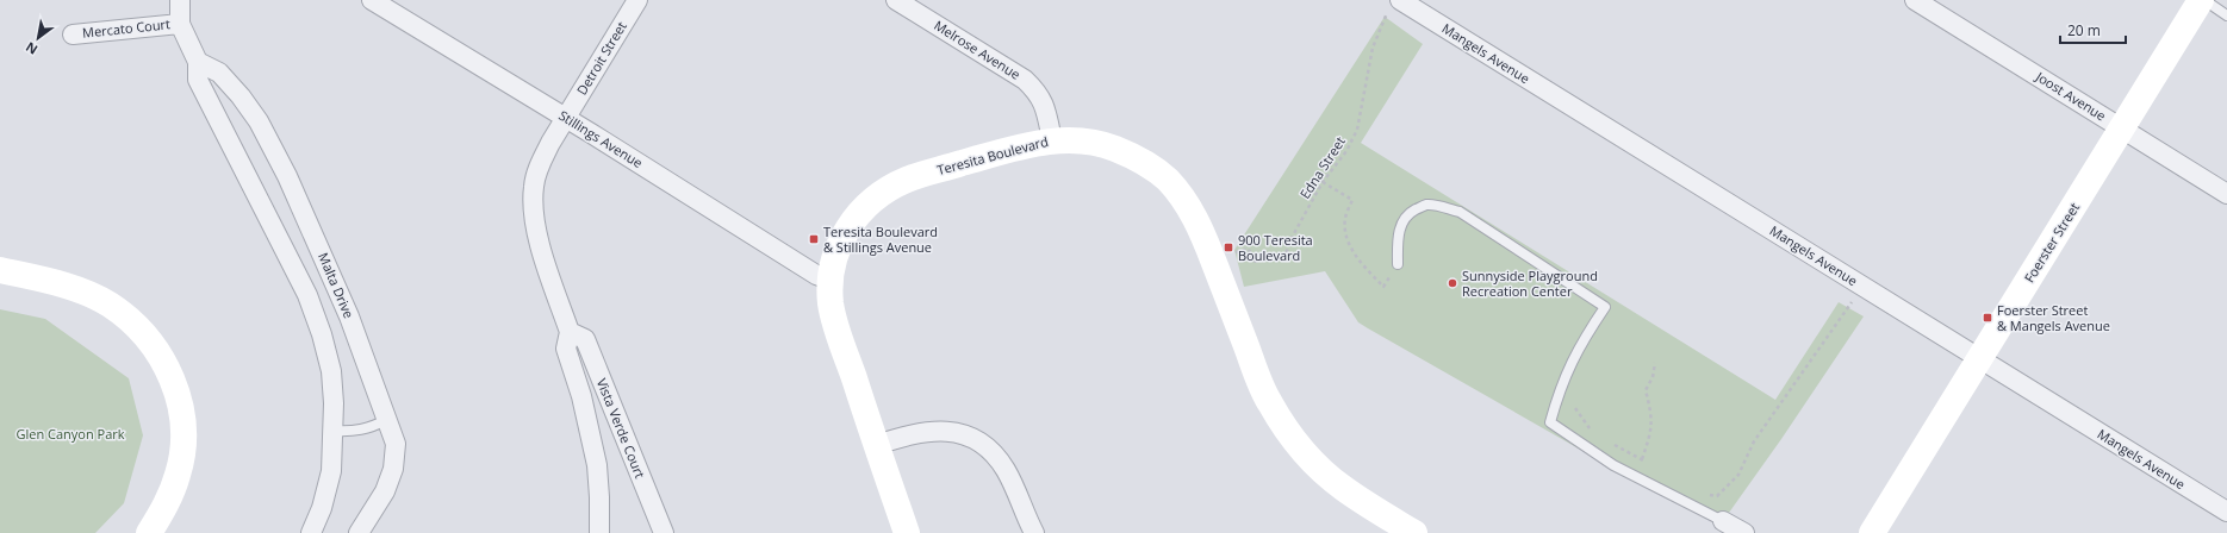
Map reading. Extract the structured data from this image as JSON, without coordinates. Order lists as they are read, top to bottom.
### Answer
{
  "streets": {
    "street": [
      "Mercato Court",
      "Melrose Avenue",
      "Mangels Avenue",
      "Detroit Street",
      "Joost Avenue",
      "Stillings Avenue",
      "Teresita Boulevard",
      "Foerster Street",
      "Malta Drive",
      "Vista Verde Court"
    ],
    "path": ["Edna Street"]
  },
  "crossings": [
    ["Melrose Avenue", "Teresita Boulevard"],
    ["Mangels Avenue", "Edna Street"],
    ["Mangels Avenue", "Foerster Street"],
    ["Detroit Street", "Stillings Avenue"],
    ["Detroit Street", "Vista Verde Court"],
    ["Joost Avenue", "Foerster Street"],
    ["Stillings Avenue", "Teresita Boulevard"],
    ["Stillings Avenue", "Vista Verde Court"]
  ],
  "parks": ["Glen Canyon Park"],
  "places": {
    "transit": ["Teresita Boulevard & Stillings Avenue", "900 Teresita Boulevard", "Foerster Street & Mangels Avenue"],
    "other": ["Sunnyside Playground Recreation Center"]
  },
  "scale_bar": "20 m",
  "north": "bottom left"
}
